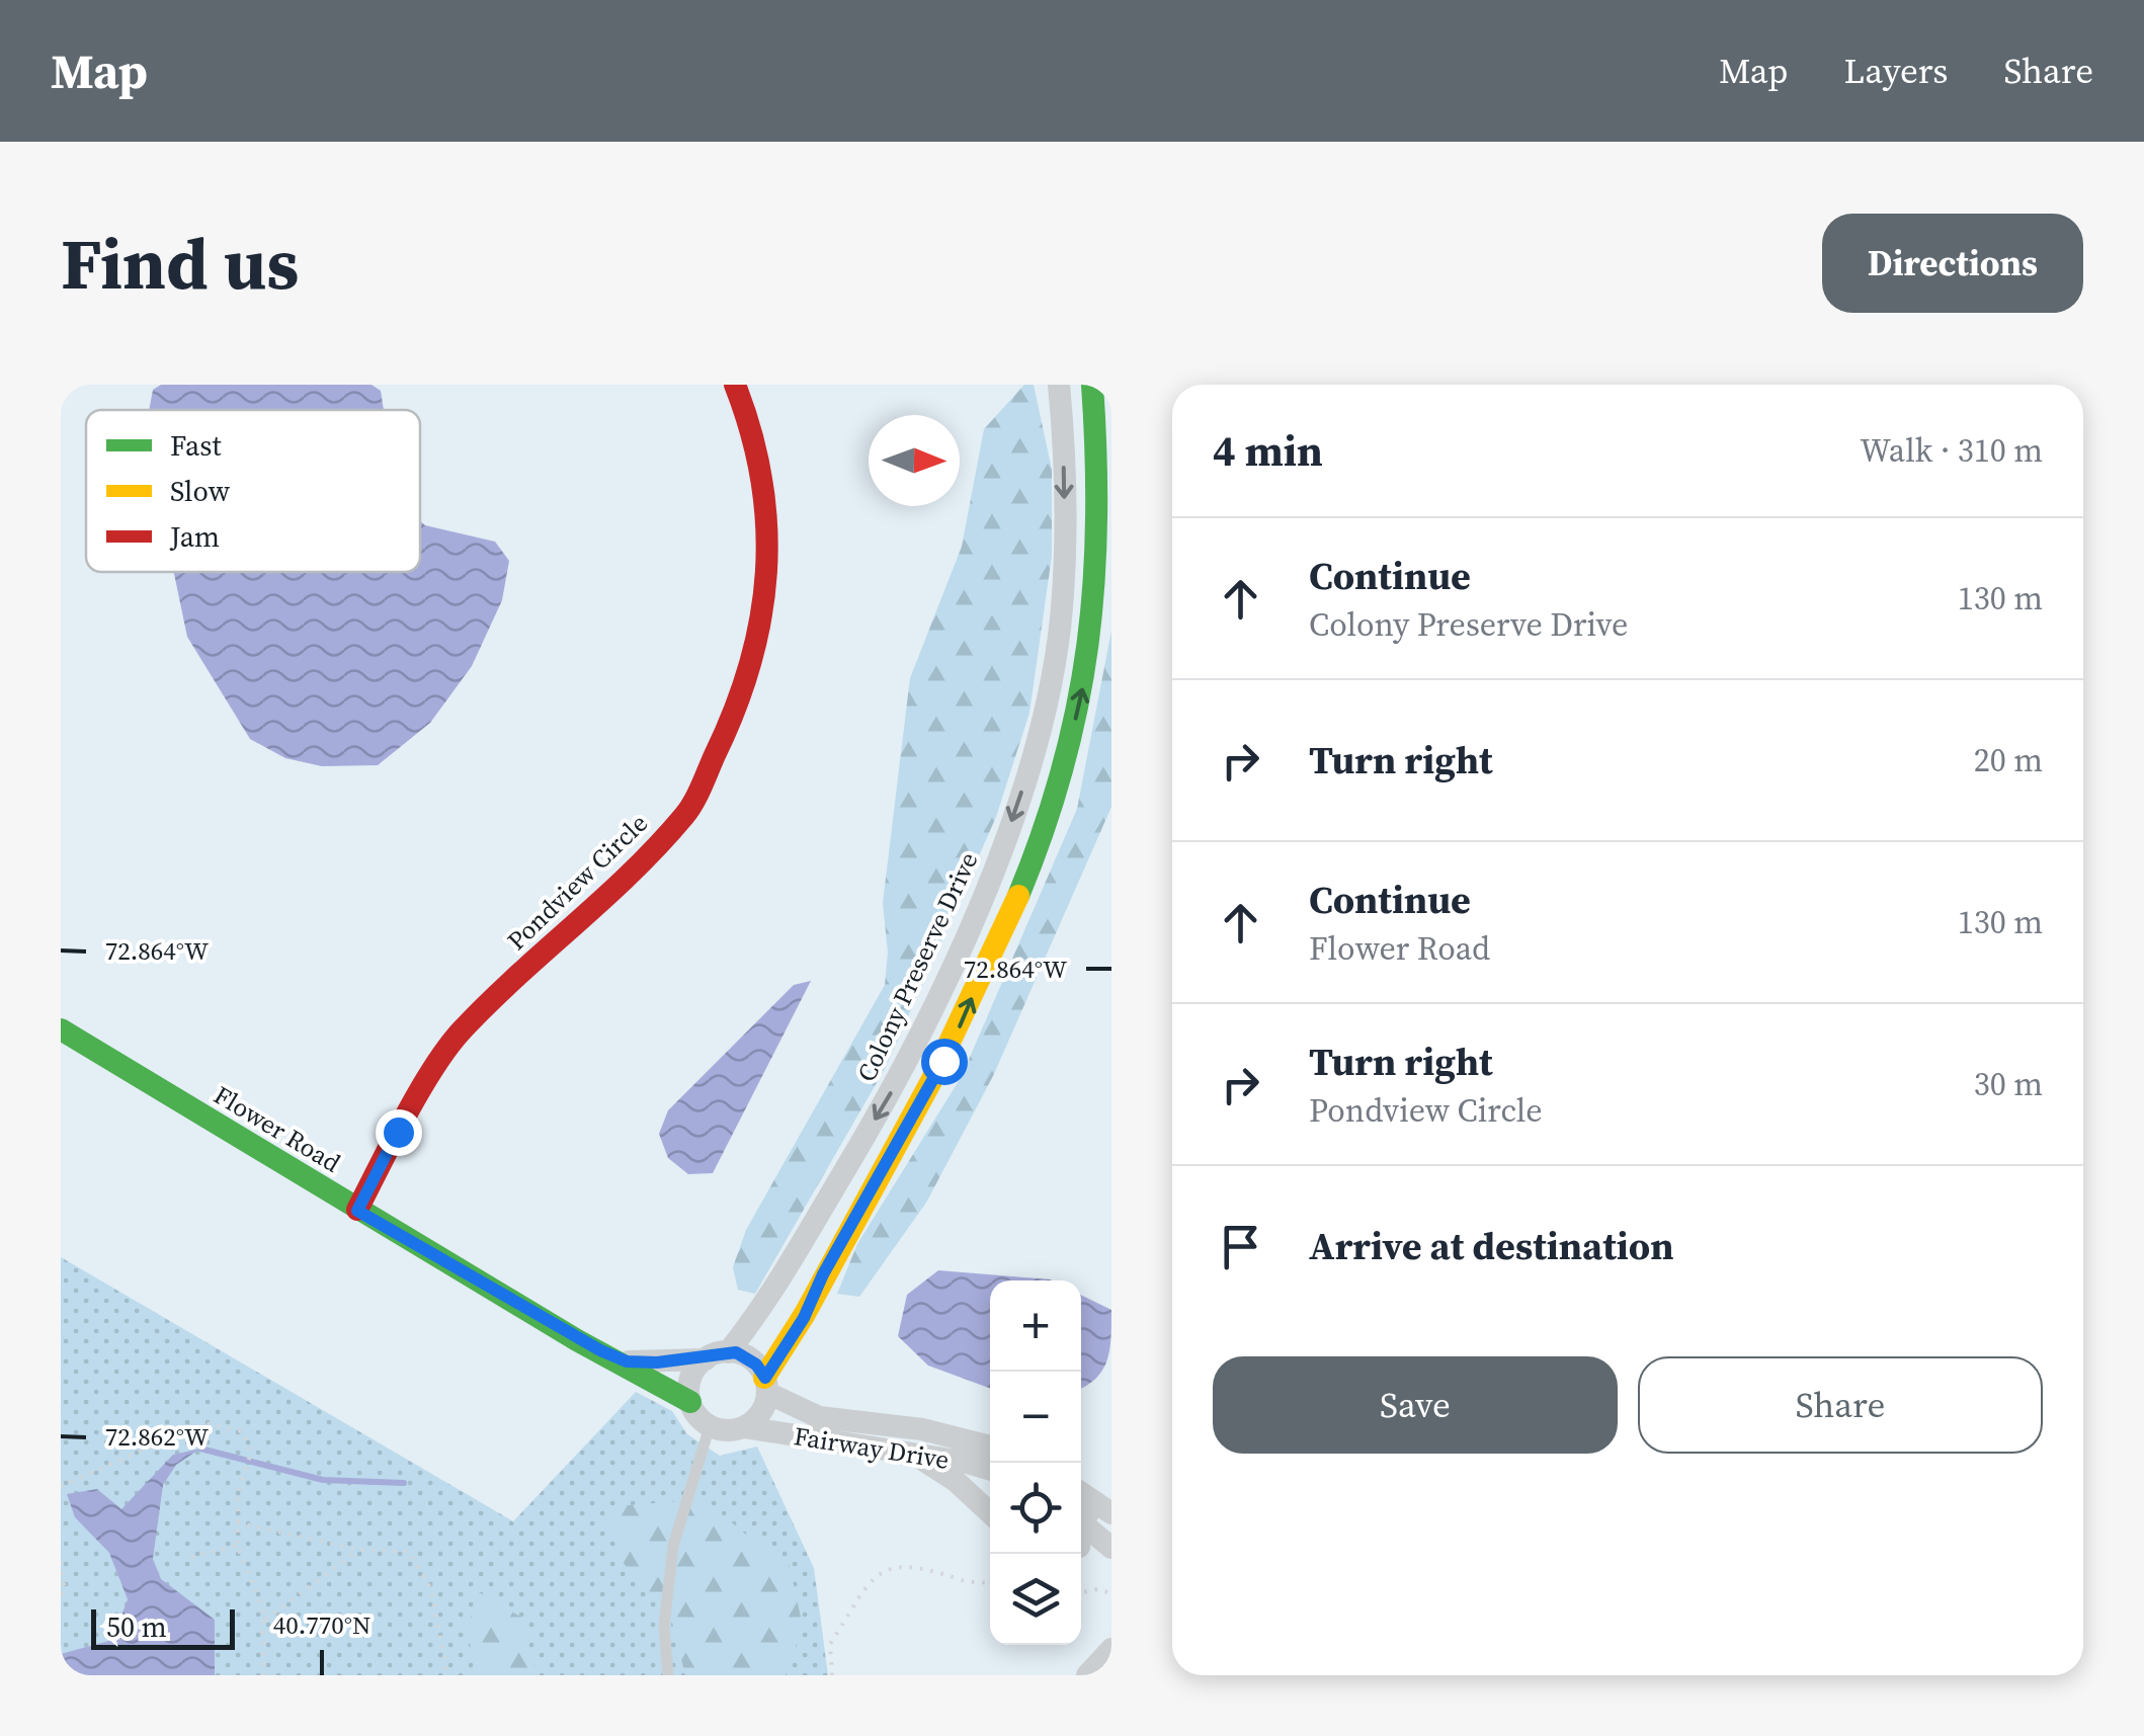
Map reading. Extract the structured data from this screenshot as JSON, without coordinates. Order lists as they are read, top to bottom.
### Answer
{
  "streets": {
    "street": [
      "Pondview Circle",
      "Colony Preserve Drive",
      "Flower Road",
      "Fairway Drive"
    ]
  },
  "crossings": [
    ["Pondview Circle", "Flower Road"],
    ["Colony Preserve Drive", "Flower Road"],
    ["Colony Preserve Drive", "Fairway Drive"],
    ["Flower Road", "Fairway Drive"]
  ],
  "legend": ["Fast", "Slow", "Jam"],
  "scale_bar": "50 m",
  "north": "right",
  "page": {
    "header": "Map",
    "nav": ["Map", "Layers", "Share"],
    "buttons": [
      "Directions",
      ["Save", "Share"]
    ],
    "title": "Find us",
    "heading": ["4 min", "Walk · 310 m"],
    "list": [
      ["Continue", "Colony Preserve Drive", "130 m"],
      ["Turn right", "20 m"],
      ["Continue", "Flower Road", "130 m"],
      ["Turn right", "Pondview Circle", "30 m"],
      "Arrive at destination"
    ],
    "map_buttons": ["+", "−"],
    "scale": "50 m"
  },
  "coordinates": ["72.864°W", "72.862°W", "40.770°N"]
}
